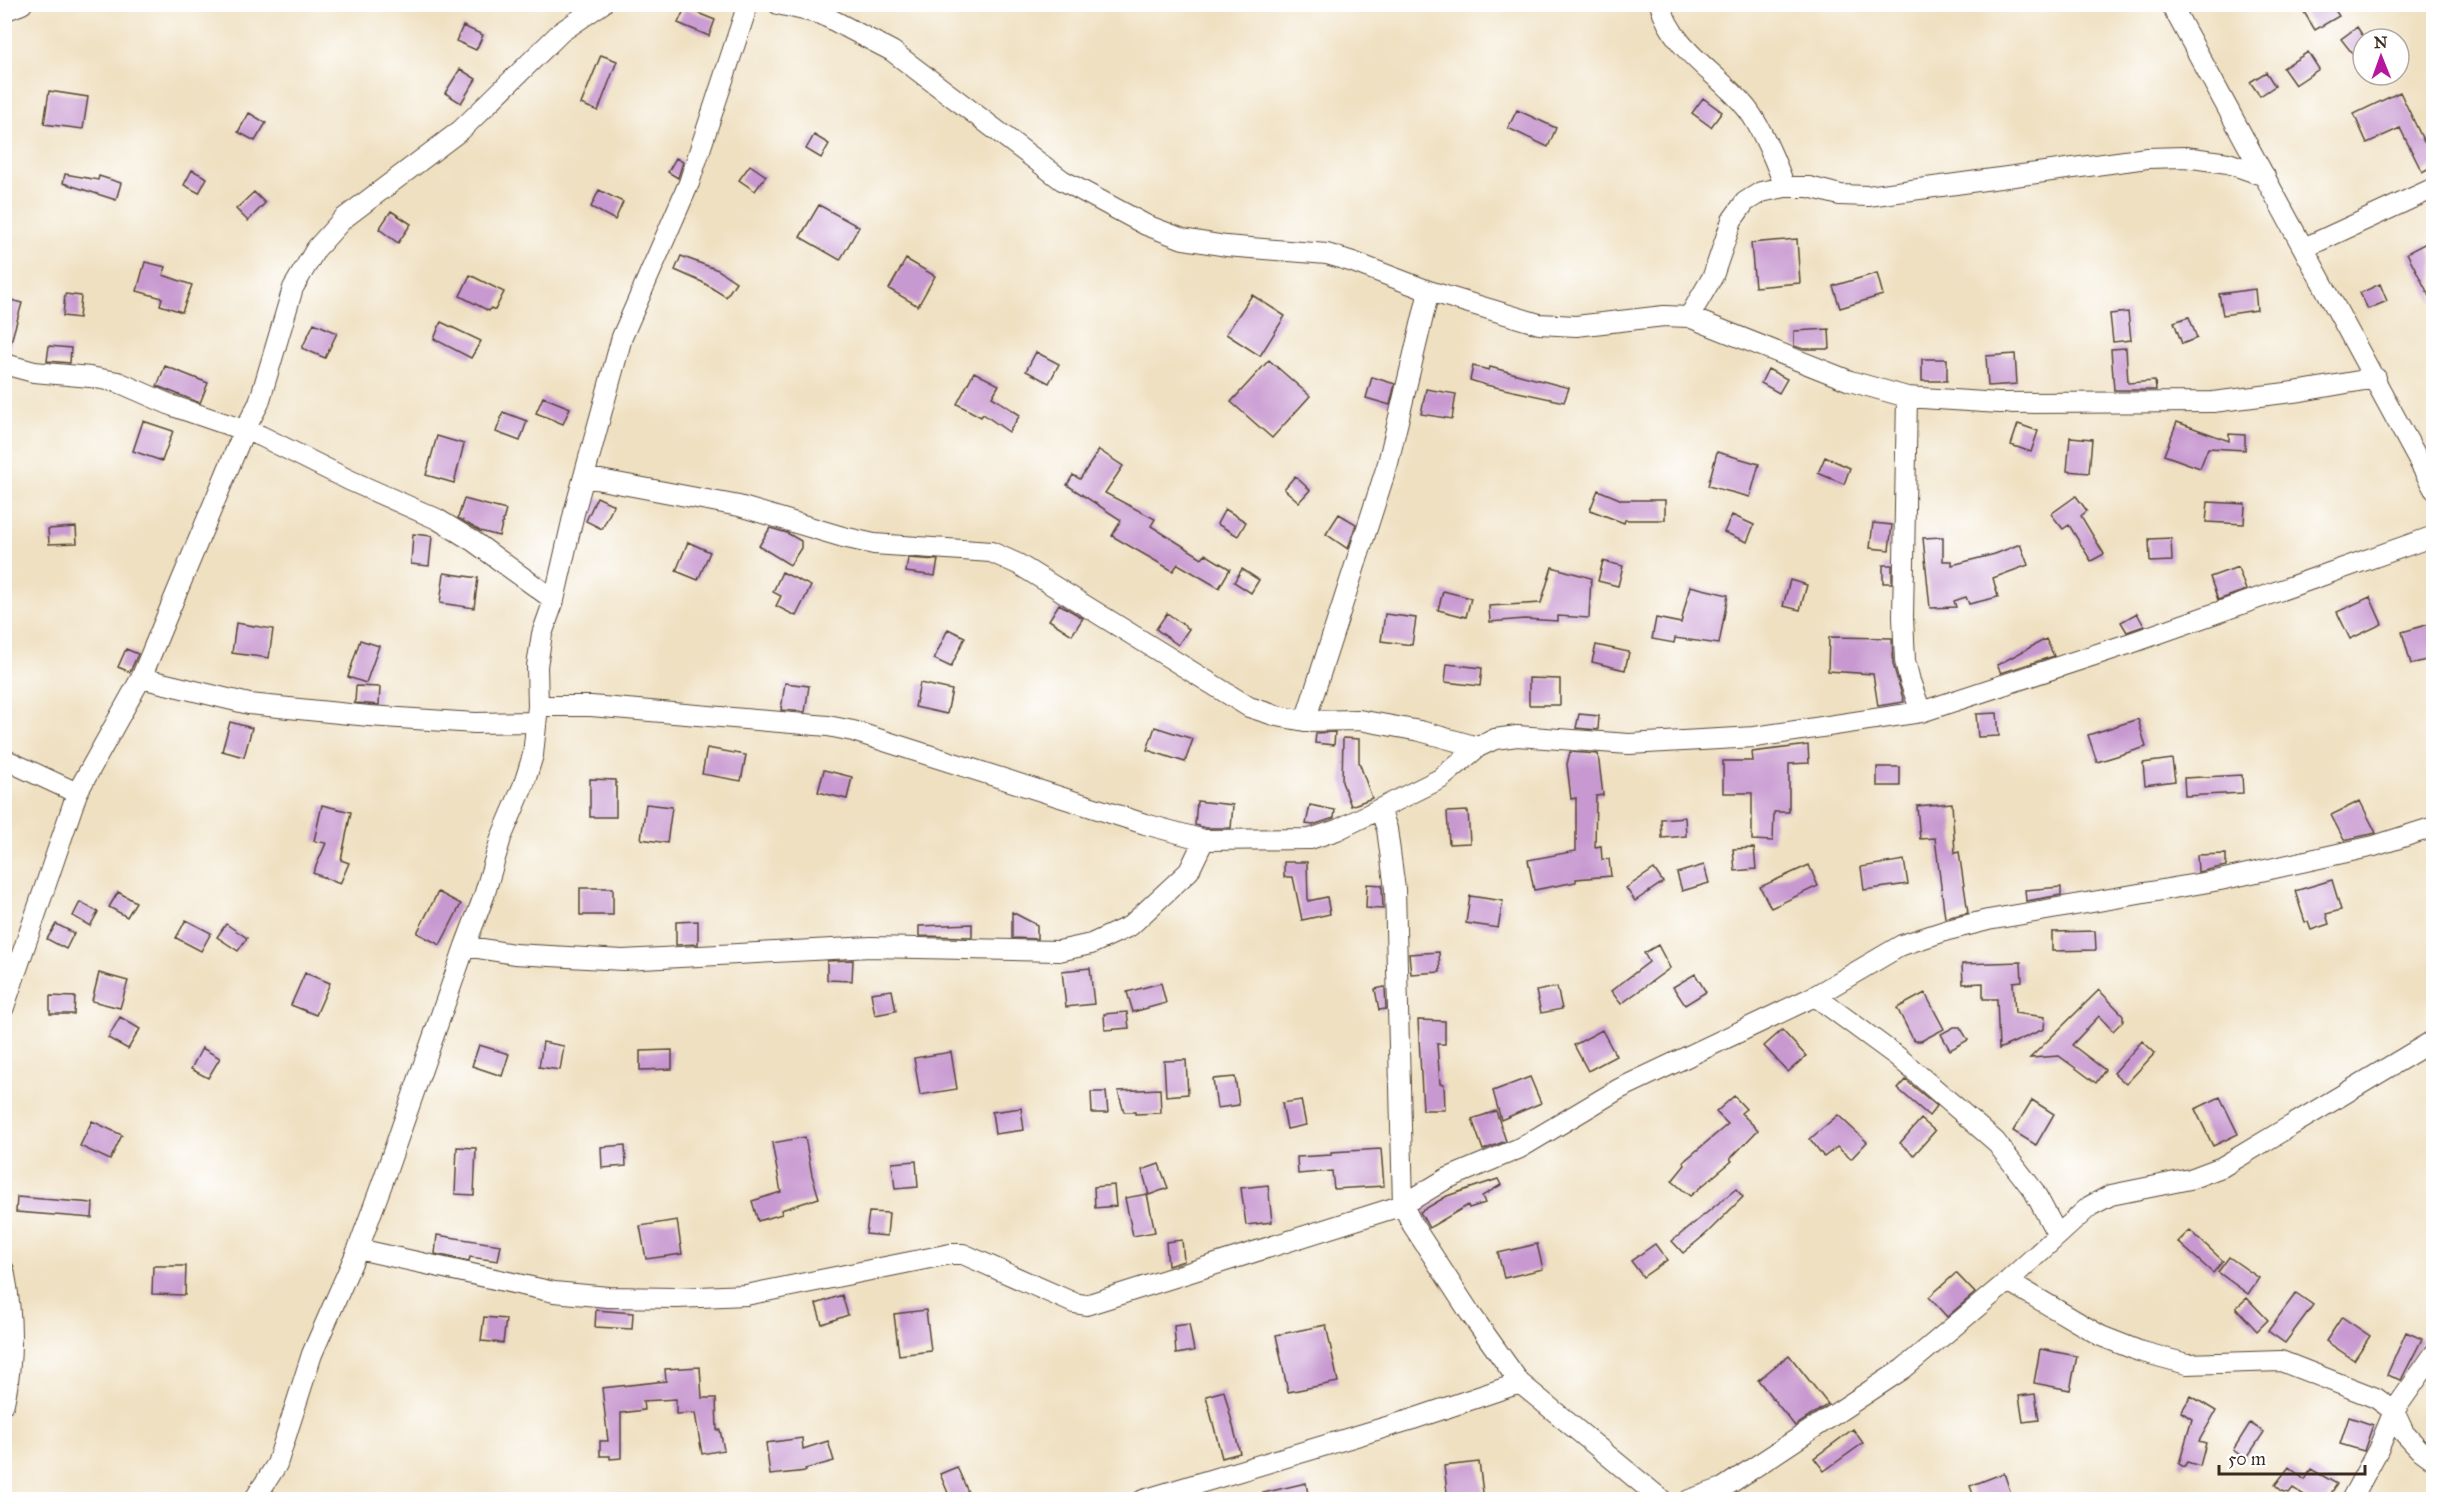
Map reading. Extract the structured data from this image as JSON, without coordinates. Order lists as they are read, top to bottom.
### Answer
{
  "scale_bar": "50 m",
  "north": "top"
}
